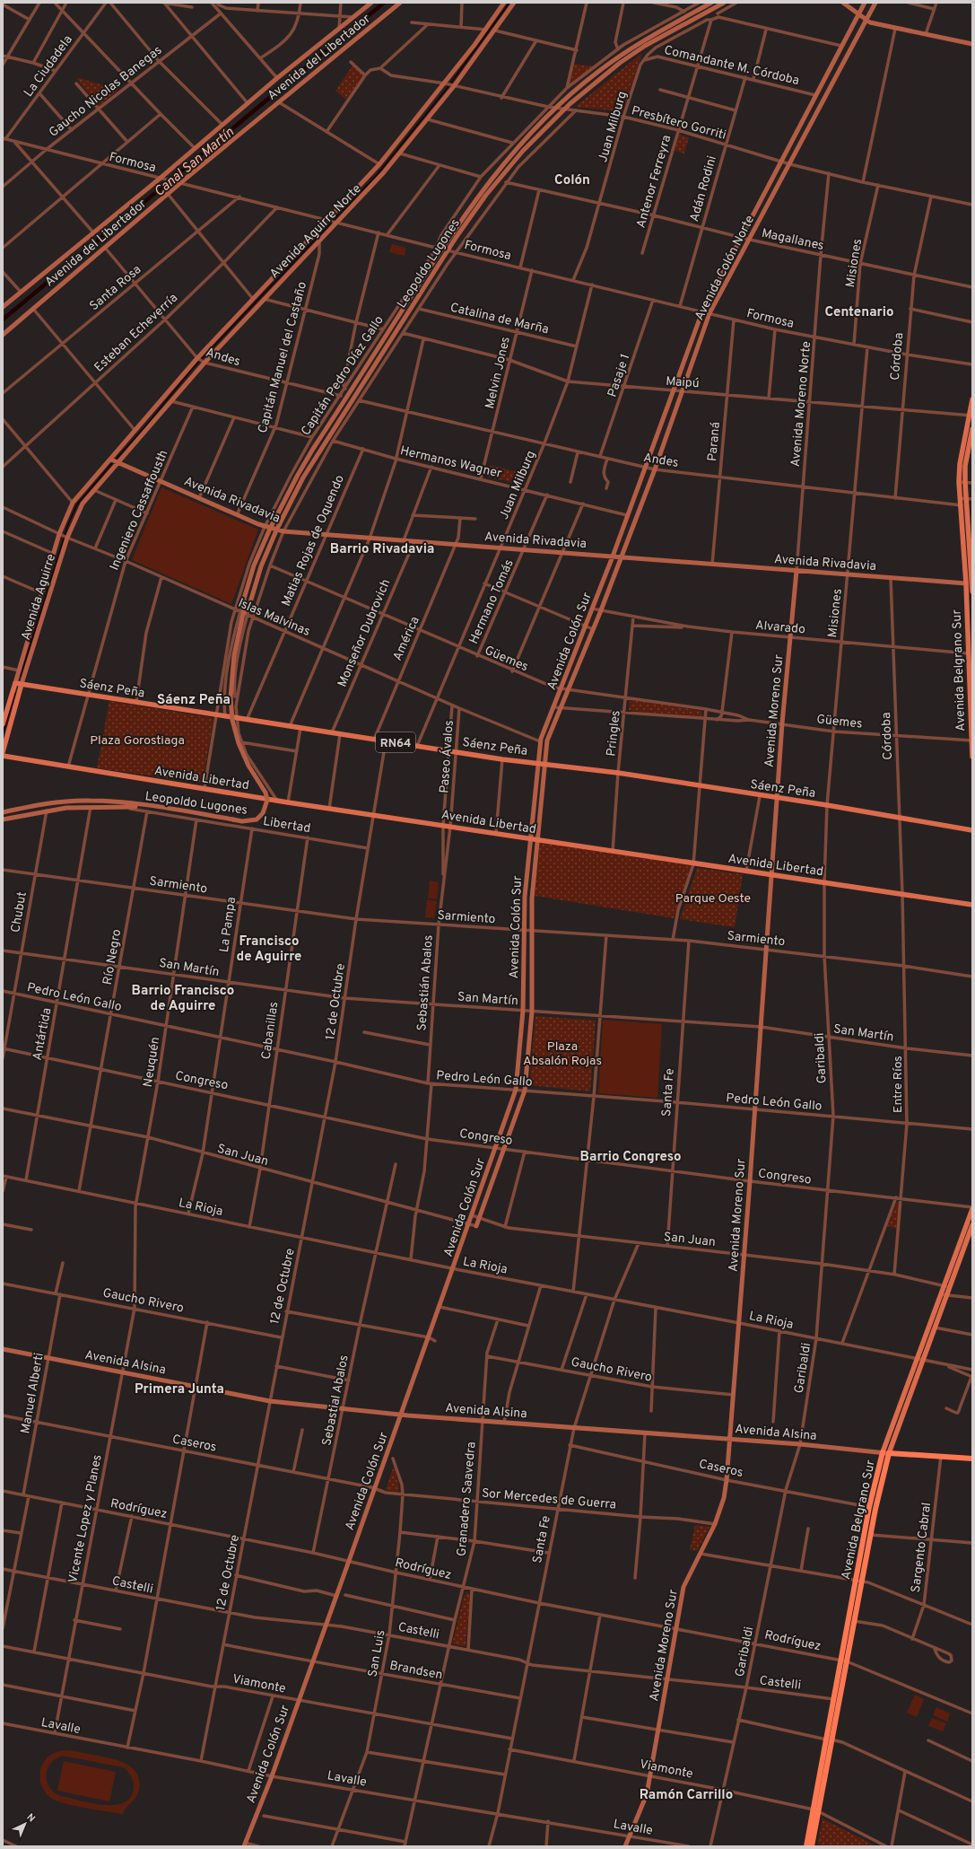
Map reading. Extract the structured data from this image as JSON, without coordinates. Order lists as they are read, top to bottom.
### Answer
{
  "streets": {
    "highway": ["Avenida Belgrano Sur", "Avenida Alsina"],
    "main road": [
      "Avenida del Libertador",
      "Avenida Aguirre Norte",
      "Leopoldo Lugones",
      "Avenida Colón Norte",
      "Avenida Rivadavia",
      "Avenida Aguirre",
      "Avenida Colón Sur",
      "Sáenz Peña",
      "Avenida Moreno Sur",
      "RN64",
      "Avenida Libertad"
    ],
    "street": [
      "Comandante M. Córdoba",
      "La Ciudadela",
      "Gaucho Nicolas Banegas",
      "Presbítero Gorriti",
      "Juan Milburg",
      "Formosa",
      "Antenor Ferreyra",
      "Adán Rodini",
      "Magallanes",
      "Misiones",
      "Santa Rosa",
      "Catalina de Marña",
      "Esteban Echeverría",
      "Andes",
      "Córdoba",
      "Capitán Manuel del Castaño",
      "Melvin Jones",
      "Capitán Pedro Díaz Gallo",
      "Pasaje 1",
      "Maipú",
      "Avenida Moreno Norte",
      "Paraná",
      "Hermanos Wagner",
      "Ingeniero Cassaffousth",
      "Matias Rojas de Oquendo",
      "Hermano Tomás",
      "Islas Malvinas",
      "Alvarado",
      "Monseñor Dubrovich",
      "América",
      "Güemes",
      "Pringles",
      "Paseo Ávalos",
      "Libertad",
      "Sarmiento",
      "Chubut",
      "La Pampa",
      "Río Negro",
      "San Martín",
      "Sebastián Abalos",
      "Pedro León Gallo",
      "12 de Octubre",
      "Cabanillas",
      "Antártida",
      "Garibaldi",
      "Neuquén",
      "Congreso",
      "Entre Ríos",
      "Santa Fe",
      "San Juan",
      "La Rioja",
      "Gaucho Rivero",
      "Manuel Alberti",
      "Sebastial Abalos",
      "Caseros",
      "Sor Mercedes de Guerra",
      "Granadero Saavedra",
      "Rodríguez",
      "Vicente Lopez y Planes",
      "Sargento Cabral",
      "Castelli",
      "San Luis",
      "Brandsen",
      "Viamonte",
      "Lavalle"
    ]
  },
  "crossings": [
    ["Avenida del Libertador", "Formosa"],
    ["Avenida del Libertador", "Andes"],
    ["Comandante M. Córdoba", "Juan Milburg"],
    ["Comandante M. Córdoba", "Antenor Ferreyra"],
    ["Comandante M. Córdoba", "Adán Rodini"],
    ["Comandante M. Córdoba", "Avenida Colón Norte"],
    ["La Ciudadela", "Formosa"],
    ["Gaucho Nicolas Banegas", "Formosa"],
    ["Presbítero Gorriti", "Juan Milburg"],
    ["Presbítero Gorriti", "Antenor Ferreyra"],
    ["Presbítero Gorriti", "Adán Rodini"],
    ["Presbítero Gorriti", "Avenida Aguirre Norte"],
    ["Presbítero Gorriti", "Leopoldo Lugones"],
    ["Presbítero Gorriti", "Misiones"],
    ["Presbítero Gorriti", "Avenida Colón Norte"],
    ["Presbítero Gorriti", "Córdoba"],
    ["Presbítero Gorriti", "Capitán Pedro Díaz Gallo"],
    ["Presbítero Gorriti", "Avenida Moreno Norte"],
    ["Juan Milburg", "Formosa"],
    ["Juan Milburg", "Magallanes"],
    ["Juan Milburg", "Catalina de Marña"],
    ["Juan Milburg", "Andes"],
    ["Juan Milburg", "Maipú"],
    ["Juan Milburg", "Hermanos Wagner"],
    ["Juan Milburg", "Avenida Rivadavia"],
    ["Juan Milburg", "Islas Malvinas"],
    ["Juan Milburg", "Güemes"],
    ["Juan Milburg", "Sáenz Peña"],
    ["Formosa", "Adán Rodini"],
    ["Formosa", "Avenida Aguirre Norte"],
    ["Formosa", "Leopoldo Lugones"],
    ["Formosa", "Misiones"],
    ["Formosa", "Avenida Colón Norte"],
    ["Formosa", "Santa Rosa"],
    ["Formosa", "Esteban Echeverría"],
    ["Formosa", "Córdoba"],
    ["Formosa", "Melvin Jones"],
    ["Formosa", "Capitán Pedro Díaz Gallo"],
    ["Formosa", "Pasaje 1"],
    ["Formosa", "Avenida Moreno Norte"],
    ["Formosa", "Paraná"],
    ["Antenor Ferreyra", "Magallanes"],
    ["Adán Rodini", "Magallanes"],
    ["Avenida Aguirre Norte", "Andes"],
    ["Avenida Aguirre Norte", "Capitán Manuel del Castaño"],
    ["Avenida Aguirre Norte", "Avenida Rivadavia"],
    ["Avenida Aguirre Norte", "Avenida Aguirre"],
    ["Magallanes", "Misiones"],
    ["Magallanes", "Avenida Colón Norte"],
    ["Magallanes", "Córdoba"],
    ["Magallanes", "Avenida Moreno Norte"],
    ["Leopoldo Lugones", "Avenida Rivadavia"],
    ["Leopoldo Lugones", "Islas Malvinas"],
    ["Misiones", "Andes"],
    ["Misiones", "Maipú"],
    ["Misiones", "Avenida Rivadavia"],
    ["Misiones", "Alvarado"],
    ["Misiones", "Güemes"],
    ["Misiones", "Sáenz Peña"],
    ["Misiones", "Avenida Libertad"],
    ["Misiones", "Garibaldi"],
    ["Avenida Colón Norte", "Andes"],
    ["Avenida Colón Norte", "Maipú"],
    ["Avenida Colón Norte", "Hermanos Wagner"],
    ["Avenida Colón Norte", "Avenida Rivadavia"],
    ["Avenida Colón Norte", "Avenida Colón Sur"],
    ["Santa Rosa", "Andes"],
    ["Catalina de Marña", "Melvin Jones"],
    ["Esteban Echeverría", "Andes"],
    ["Andes", "Córdoba"],
    ["Andes", "Capitán Manuel del Castaño"],
    ["Andes", "Melvin Jones"],
    ["Andes", "Capitán Pedro Díaz Gallo"],
    ["Andes", "Pasaje 1"],
    ["Andes", "Avenida Moreno Norte"],
    ["Andes", "Paraná"],
    ["Andes", "Avenida Belgrano Sur"],
    ["Córdoba", "Maipú"],
    ["Córdoba", "Avenida Rivadavia"],
    ["Córdoba", "Alvarado"],
    ["Córdoba", "Güemes"],
    ["Córdoba", "Sáenz Peña"],
    ["Córdoba", "Avenida Libertad"],
    ["Córdoba", "Entre Ríos"],
    ["Capitán Manuel del Castaño", "Avenida Rivadavia"],
    ["Melvin Jones", "Maipú"],
    ["Melvin Jones", "Hermanos Wagner"],
    ["Capitán Pedro Díaz Gallo", "Avenida Rivadavia"],
    ["Capitán Pedro Díaz Gallo", "Islas Malvinas"],
    ["Capitán Pedro Díaz Gallo", "Sáenz Peña"],
    ["Capitán Pedro Díaz Gallo", "Avenida Libertad"],
    ["Pasaje 1", "Maipú"],
    ["Maipú", "Avenida Moreno Norte"],
    ["Maipú", "Paraná"],
    ["Maipú", "Avenida Belgrano Sur"],
    ["Avenida Moreno Norte", "Avenida Rivadavia"],
    ["Avenida Moreno Norte", "Avenida Moreno Sur"],
    ["Paraná", "Avenida Rivadavia"],
    ["Hermanos Wagner", "Matias Rojas de Oquendo"],
    ["Hermanos Wagner", "Hermano Tomás"],
    ["Avenida Rivadavia", "Ingeniero Cassaffousth"],
    ["Avenida Rivadavia", "Matias Rojas de Oquendo"],
    ["Avenida Rivadavia", "Avenida Aguirre"],
    ["Avenida Rivadavia", "Hermano Tomás"],
    ["Avenida Rivadavia", "Monseñor Dubrovich"],
    ["Avenida Rivadavia", "América"],
    ["Avenida Rivadavia", "Avenida Colón Sur"],
    ["Avenida Rivadavia", "Avenida Belgrano Sur"],
    ["Avenida Rivadavia", "Avenida Moreno Sur"],
    ["Ingeniero Cassaffousth", "Islas Malvinas"],
    ["Ingeniero Cassaffousth", "Sáenz Peña"],
    ["Ingeniero Cassaffousth", "Avenida Libertad"],
    ["Matias Rojas de Oquendo", "Islas Malvinas"],
    ["Matias Rojas de Oquendo", "Güemes"],
    ["Matias Rojas de Oquendo", "Sáenz Peña"],
    ["Avenida Aguirre", "Islas Malvinas"],
    ["Avenida Aguirre", "Sáenz Peña"],
    ["Hermano Tomás", "Güemes"],
    ["Islas Malvinas", "Monseñor Dubrovich"],
    ["Islas Malvinas", "América"],
    ["Islas Malvinas", "Avenida Colón Sur"],
    ["Islas Malvinas", "Paseo Ávalos"],
    ["Alvarado", "Avenida Colón Sur"],
    ["Alvarado", "Avenida Belgrano Sur"],
    ["Alvarado", "Avenida Moreno Sur"],
    ["Alvarado", "Pringles"],
    ["Monseñor Dubrovich", "Güemes"],
    ["Monseñor Dubrovich", "Sáenz Peña"],
    ["América", "Güemes"],
    ["América", "Sáenz Peña"],
    ["Avenida Colón Sur", "Güemes"],
    ["Avenida Colón Sur", "Sáenz Peña"],
    ["Avenida Colón Sur", "Avenida Libertad"],
    ["Avenida Colón Sur", "Sarmiento"],
    ["Avenida Colón Sur", "San Martín"],
    ["Avenida Colón Sur", "Pedro León Gallo"],
    ["Avenida Colón Sur", "Congreso"],
    ["Avenida Colón Sur", "San Juan"],
    ["Avenida Colón Sur", "La Rioja"],
    ["Avenida Colón Sur", "Avenida Alsina"],
    ["Avenida Colón Sur", "Caseros"],
    ["Avenida Colón Sur", "Rodríguez"],
    ["Avenida Colón Sur", "Castelli"],
    ["Avenida Colón Sur", "Brandsen"],
    ["Avenida Colón Sur", "Viamonte"],
    ["Avenida Colón Sur", "Lavalle"],
    ["Güemes", "Avenida Belgrano Sur"],
    ["Güemes", "Avenida Moreno Sur"],
    ["Güemes", "Pringles"],
    ["Avenida Belgrano Sur", "Congreso"],
    ["Avenida Belgrano Sur", "San Juan"],
    ["Avenida Belgrano Sur", "La Rioja"],
    ["Avenida Belgrano Sur", "Avenida Alsina"],
    ["Avenida Belgrano Sur", "Caseros"],
    ["Avenida Belgrano Sur", "Rodríguez"],
    ["Avenida Belgrano Sur", "Castelli"],
    ["Avenida Belgrano Sur", "Viamonte"],
    ["Sáenz Peña", "Avenida Moreno Sur"],
    ["Sáenz Peña", "Pringles"],
    ["Sáenz Peña", "Paseo Ávalos"],
    ["Avenida Moreno Sur", "Avenida Libertad"],
    ["Avenida Moreno Sur", "Sarmiento"],
    ["Avenida Moreno Sur", "San Martín"],
    ["Avenida Moreno Sur", "Pedro León Gallo"],
    ["Avenida Moreno Sur", "Congreso"],
    ["Avenida Moreno Sur", "San Juan"],
    ["Avenida Moreno Sur", "La Rioja"],
    ["Avenida Moreno Sur", "Gaucho Rivero"],
    ["Avenida Moreno Sur", "Avenida Alsina"],
    ["Avenida Moreno Sur", "Caseros"],
    ["Avenida Moreno Sur", "Sor Mercedes de Guerra"],
    ["Avenida Moreno Sur", "Rodríguez"],
    ["Avenida Moreno Sur", "Castelli"],
    ["Avenida Moreno Sur", "Viamonte"],
    ["Avenida Moreno Sur", "Lavalle"],
    ["Pringles", "Avenida Libertad"],
    ["Paseo Ávalos", "Avenida Libertad"],
    ["Paseo Ávalos", "Sebastián Abalos"],
    ["Avenida Libertad", "12 de Octubre"],
    ["Avenida Libertad", "Garibaldi"],
    ["Avenida Libertad", "Entre Ríos"],
    ["Libertad", "La Pampa"],
    ["Libertad", "Río Negro"],
    ["Libertad", "12 de Octubre"],
    ["Libertad", "Cabanillas"],
    ["Libertad", "Neuquén"],
    ["Sarmiento", "Chubut"],
    ["Sarmiento", "La Pampa"],
    ["Sarmiento", "Río Negro"],
    ["Sarmiento", "Sebastián Abalos"],
    ["Sarmiento", "12 de Octubre"],
    ["Sarmiento", "Cabanillas"],
    ["Sarmiento", "Antártida"],
    ["Sarmiento", "Garibaldi"],
    ["Sarmiento", "Neuquén"],
    ["Sarmiento", "Entre Ríos"],
    ["Sarmiento", "Santa Fe"],
    ["Chubut", "San Martín"],
    ["Chubut", "Pedro León Gallo"],
    ["Chubut", "Congreso"],
    ["La Pampa", "San Martín"],
    ["La Pampa", "Pedro León Gallo"],
    ["La Pampa", "Congreso"],
    ["La Pampa", "San Juan"],
    ["La Pampa", "La Rioja"],
    ["Río Negro", "San Martín"],
    ["Río Negro", "Pedro León Gallo"],
    ["Río Negro", "Congreso"],
    ["Río Negro", "San Juan"],
    ["Río Negro", "La Rioja"],
    ["San Martín", "Sebastián Abalos"],
    ["San Martín", "12 de Octubre"],
    ["San Martín", "Cabanillas"],
    ["San Martín", "Antártida"],
    ["San Martín", "Garibaldi"],
    ["San Martín", "Neuquén"],
    ["San Martín", "Entre Ríos"],
    ["San Martín", "Santa Fe"],
    ["Sebastián Abalos", "Pedro León Gallo"],
    ["Sebastián Abalos", "Congreso"],
    ["Sebastián Abalos", "San Juan"],
    ["Sebastián Abalos", "La Rioja"],
    ["Pedro León Gallo", "12 de Octubre"],
    ["Pedro León Gallo", "Cabanillas"],
    ["Pedro León Gallo", "Antártida"],
    ["Pedro León Gallo", "Garibaldi"],
    ["Pedro León Gallo", "Neuquén"],
    ["Pedro León Gallo", "Entre Ríos"],
    ["Pedro León Gallo", "Santa Fe"],
    ["12 de Octubre", "Congreso"],
    ["12 de Octubre", "San Juan"],
    ["12 de Octubre", "La Rioja"],
    ["12 de Octubre", "Gaucho Rivero"],
    ["12 de Octubre", "Avenida Alsina"],
    ["12 de Octubre", "Caseros"],
    ["12 de Octubre", "Rodríguez"],
    ["12 de Octubre", "Castelli"],
    ["12 de Octubre", "Brandsen"],
    ["12 de Octubre", "Viamonte"],
    ["12 de Octubre", "Lavalle"],
    ["Cabanillas", "Congreso"],
    ["Cabanillas", "San Juan"],
    ["Cabanillas", "La Rioja"],
    ["Antártida", "Congreso"],
    ["Antártida", "San Juan"],
    ["Antártida", "La Rioja"],
    ["Garibaldi", "Congreso"],
    ["Garibaldi", "San Juan"],
    ["Garibaldi", "La Rioja"],
    ["Garibaldi", "Avenida Alsina"],
    ["Garibaldi", "Caseros"],
    ["Garibaldi", "Rodríguez"],
    ["Garibaldi", "Castelli"],
    ["Garibaldi", "Viamonte"],
    ["Neuquén", "Congreso"],
    ["Neuquén", "San Juan"],
    ["Neuquén", "La Rioja"],
    ["Neuquén", "Gaucho Rivero"],
    ["Neuquén", "Vicente Lopez y Planes"],
    ["Congreso", "Entre Ríos"],
    ["Congreso", "Santa Fe"],
    ["Entre Ríos", "San Juan"],
    ["Santa Fe", "San Juan"],
    ["Santa Fe", "La Rioja"],
    ["Santa Fe", "Gaucho Rivero"],
    ["Santa Fe", "Avenida Alsina"],
    ["Santa Fe", "Caseros"],
    ["Santa Fe", "Sor Mercedes de Guerra"],
    ["Santa Fe", "Rodríguez"],
    ["Santa Fe", "Castelli"],
    ["Santa Fe", "Brandsen"],
    ["Santa Fe", "Viamonte"],
    ["Santa Fe", "Lavalle"],
    ["San Juan", "Sebastial Abalos"],
    ["La Rioja", "Sebastial Abalos"],
    ["Gaucho Rivero", "Manuel Alberti"],
    ["Gaucho Rivero", "Granadero Saavedra"],
    ["Gaucho Rivero", "Vicente Lopez y Planes"],
    ["Avenida Alsina", "Manuel Alberti"],
    ["Avenida Alsina", "Sebastial Abalos"],
    ["Avenida Alsina", "Granadero Saavedra"],
    ["Avenida Alsina", "Vicente Lopez y Planes"],
    ["Avenida Alsina", "Sargento Cabral"],
    ["Manuel Alberti", "Caseros"],
    ["Manuel Alberti", "Rodríguez"],
    ["Sebastial Abalos", "Caseros"],
    ["Sebastial Abalos", "Rodríguez"],
    ["Caseros", "Sor Mercedes de Guerra"],
    ["Caseros", "Vicente Lopez y Planes"],
    ["Sor Mercedes de Guerra", "Granadero Saavedra"],
    ["Sor Mercedes de Guerra", "San Luis"],
    ["Granadero Saavedra", "Rodríguez"],
    ["Granadero Saavedra", "Castelli"],
    ["Granadero Saavedra", "Brandsen"],
    ["Granadero Saavedra", "Viamonte"],
    ["Granadero Saavedra", "Lavalle"],
    ["Rodríguez", "Vicente Lopez y Planes"],
    ["Rodríguez", "San Luis"],
    ["Vicente Lopez y Planes", "Castelli"],
    ["Vicente Lopez y Planes", "Viamonte"],
    ["Vicente Lopez y Planes", "Lavalle"],
    ["Castelli", "San Luis"],
    ["San Luis", "Brandsen"],
    ["San Luis", "Viamonte"],
    ["San Luis", "Lavalle"]
  ],
  "districts": [
    "Colón",
    "Centenario",
    "Barrio Rivadavia",
    "Sáenz Peña",
    "Francisco de Aguirre",
    "Barrio Francisco de Aguirre",
    "Barrio Congreso",
    "Primera Junta",
    "Ramón Carrillo"
  ],
  "water": ["Canal San Martín"],
  "parks": ["Plaza Gorostiaga", "Parque Oeste", "Plaza Absalón Rojas"],
  "north": "top right"
}
